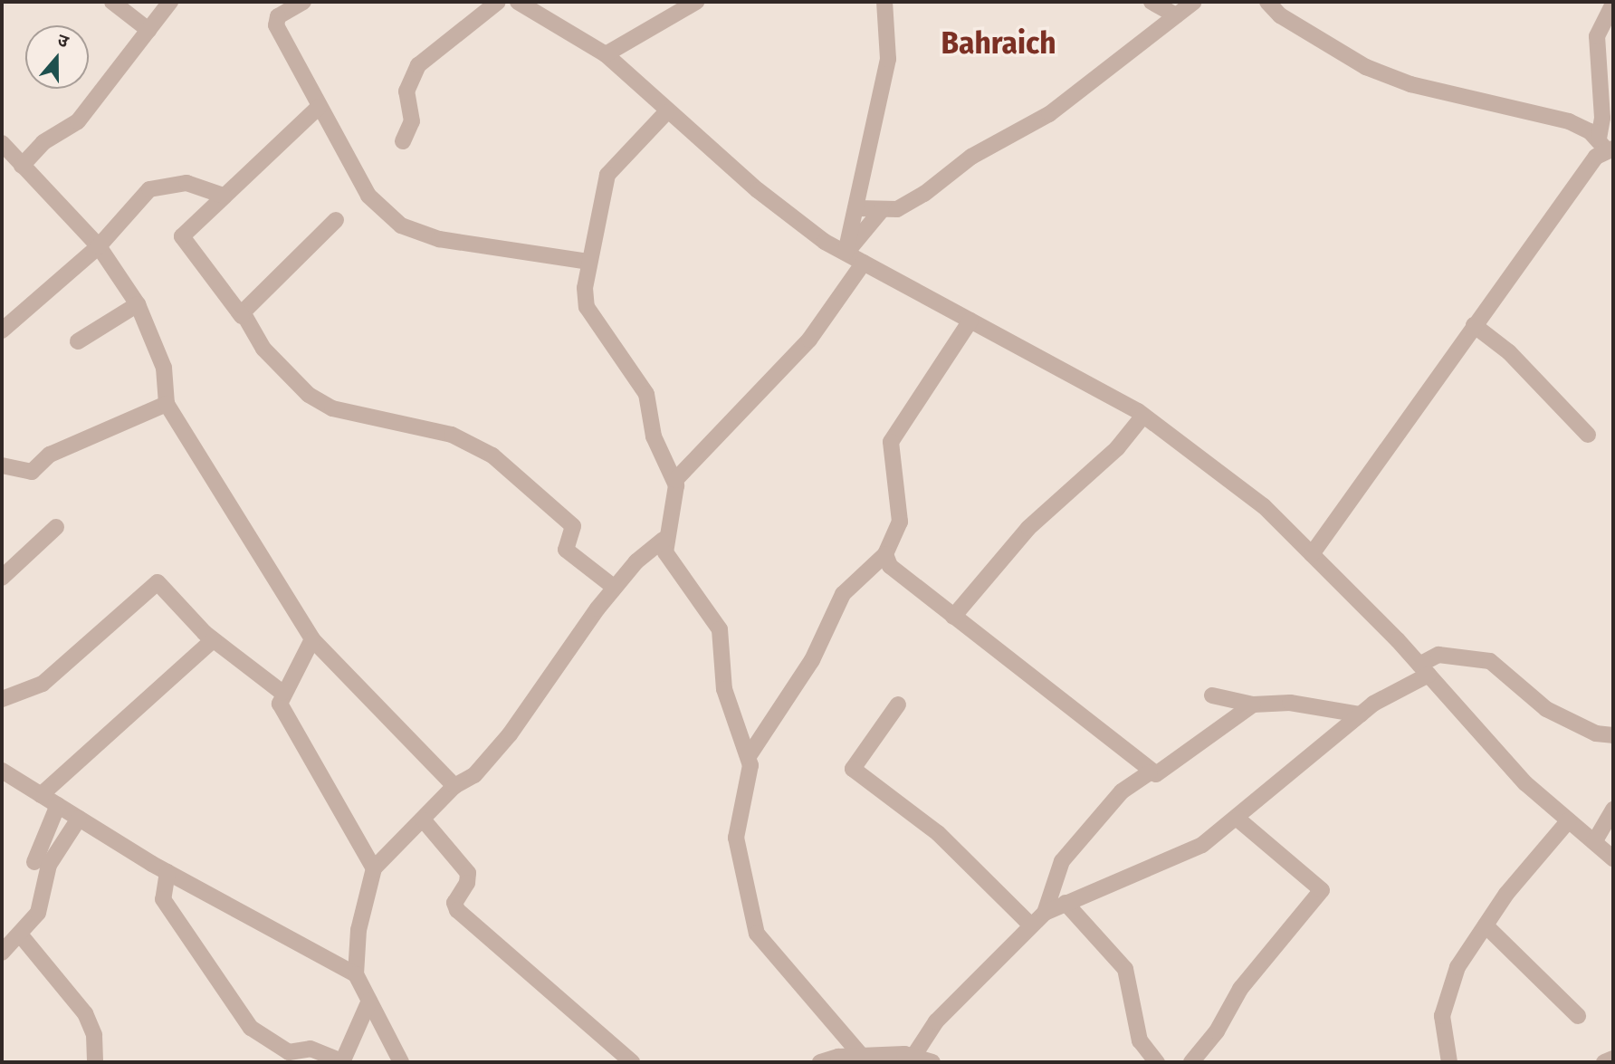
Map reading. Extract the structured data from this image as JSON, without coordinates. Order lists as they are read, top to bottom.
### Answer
{
  "districts": ["Bahraich"],
  "north": "top"
}
